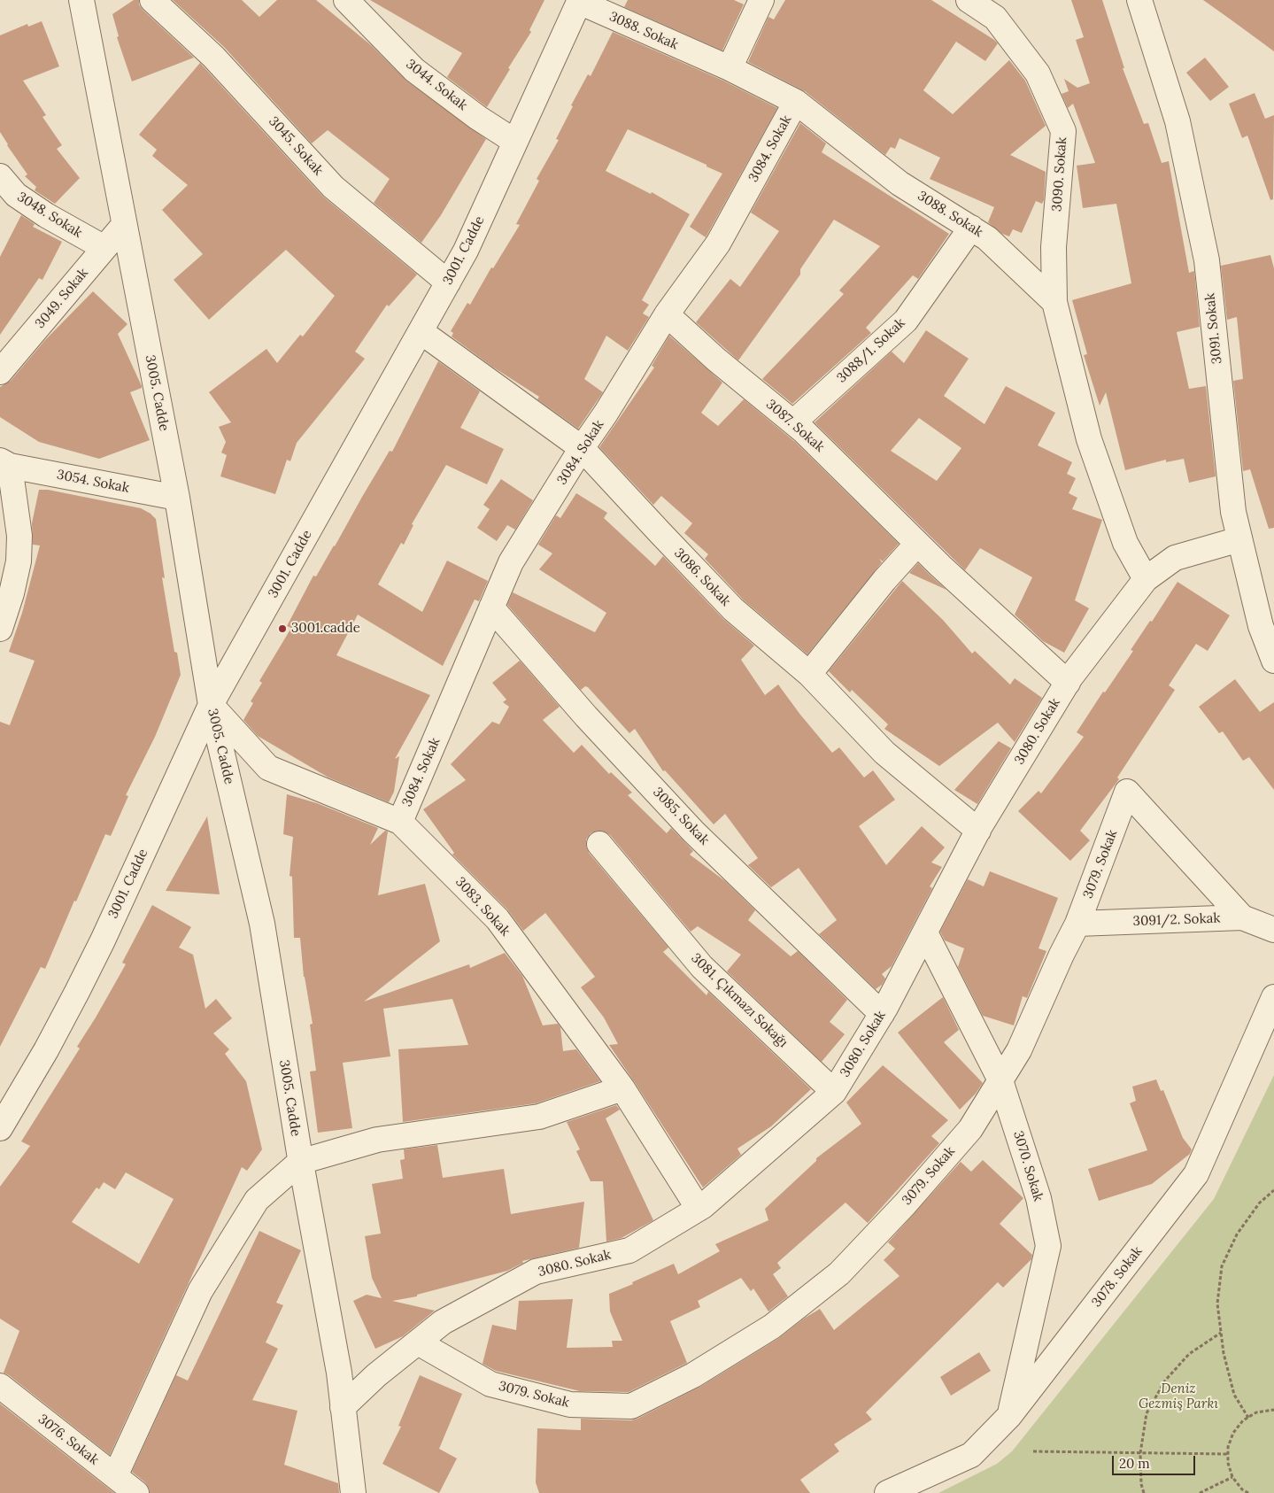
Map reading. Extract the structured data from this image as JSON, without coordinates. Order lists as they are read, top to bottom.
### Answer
{
  "streets": {
    "street": [
      "3088. Sokak",
      "3044. Sokak",
      "3045. Sokak",
      "3084. Sokak",
      "3090. Sokak",
      "3048. Sokak",
      "3001. Cadde",
      "3049. Sokak",
      "3091. Sokak",
      "3088/1. Sokak",
      "3005. Cadde",
      "3087. Sokak",
      "3054. Sokak",
      "3086. Sokak",
      "3080. Sokak",
      "3085. Sokak",
      "3079. Sokak",
      "3083. Sokak",
      "3091/2. Sokak",
      "3081. Çıkmazı Sokağı",
      "3070. Sokak",
      "3078. Sokak",
      "3076. Sokak"
    ]
  },
  "crossings": [
    ["3088. Sokak", "3084. Sokak"],
    ["3088. Sokak", "3090. Sokak"],
    ["3088. Sokak", "3001. Cadde"],
    ["3088. Sokak", "3088/1. Sokak"],
    ["3044. Sokak", "3001. Cadde"],
    ["3045. Sokak", "3001. Cadde"],
    ["3084. Sokak", "3087. Sokak"],
    ["3084. Sokak", "3086. Sokak"],
    ["3084. Sokak", "3085. Sokak"],
    ["3084. Sokak", "3083. Sokak"],
    ["3048. Sokak", "3049. Sokak"],
    ["3001. Cadde", "3005. Cadde"],
    ["3001. Cadde", "3086. Sokak"],
    ["3001. Cadde", "3083. Sokak"],
    ["3049. Sokak", "3005. Cadde"],
    ["3091. Sokak", "3080. Sokak"],
    ["3088/1. Sokak", "3087. Sokak"],
    ["3005. Cadde", "3054. Sokak"],
    ["3005. Cadde", "3080. Sokak"],
    ["3005. Cadde", "3083. Sokak"],
    ["3087. Sokak", "3080. Sokak"],
    ["3086. Sokak", "3080. Sokak"],
    ["3080. Sokak", "3085. Sokak"],
    ["3080. Sokak", "3079. Sokak"],
    ["3080. Sokak", "3083. Sokak"],
    ["3080. Sokak", "3081. Çıkmazı Sokağı"],
    ["3080. Sokak", "3070. Sokak"],
    ["3079. Sokak", "3091/2. Sokak"],
    ["3079. Sokak", "3070. Sokak"],
    ["3070. Sokak", "3078. Sokak"]
  ],
  "parks": ["Deniz Gezmiş Parkı"],
  "places": ["3001.cadde"],
  "scale_bar": "20 m"
}
